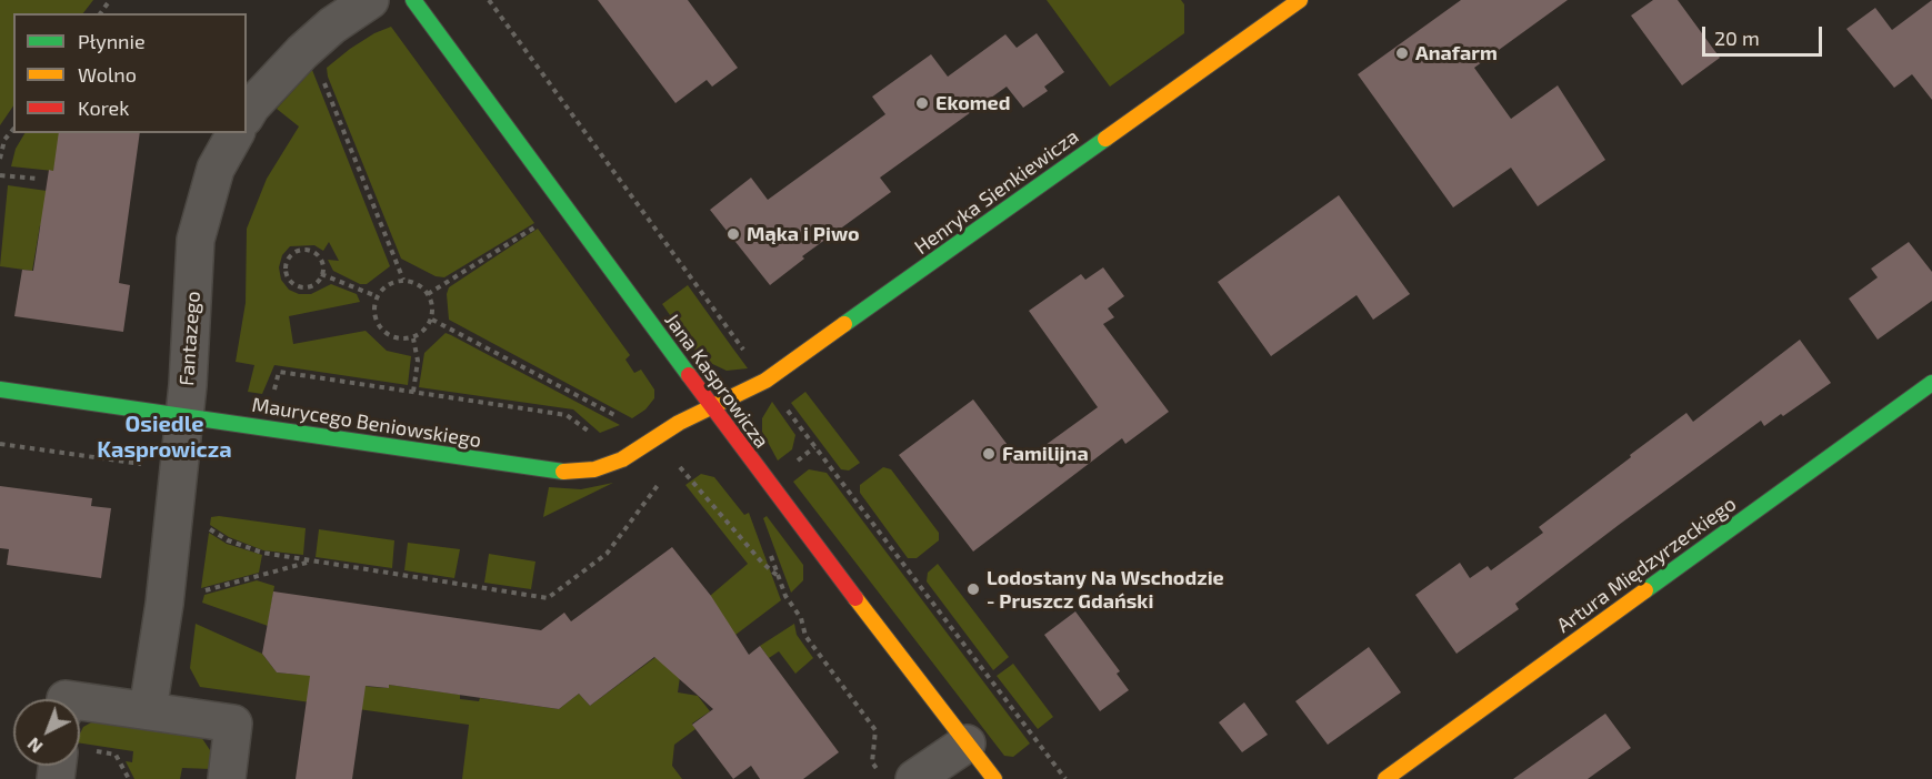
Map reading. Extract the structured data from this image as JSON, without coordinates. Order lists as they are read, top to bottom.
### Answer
{
  "streets": {
    "street": [
      "Henryka Sienkiewicza",
      "Fantazego",
      "Jana Kasprowicza",
      "Maurycego Beniowskiego",
      "Artura Międzyrzeckiego"
    ]
  },
  "crossings": [
    ["Henryka Sienkiewicza", "Jana Kasprowicza"],
    ["Henryka Sienkiewicza", "Maurycego Beniowskiego"],
    ["Fantazego", "Maurycego Beniowskiego"],
    ["Jana Kasprowicza", "Maurycego Beniowskiego"]
  ],
  "districts": ["Osiedle Kasprowicza"],
  "places": [
    "Anafarm",
    "Ekomed",
    "Mąka i Piwo",
    "Familijna",
    "Lodostany Na Wschodzie - Pruszcz Gdański"
  ],
  "legend": ["Płynnie", "Wolno", "Korek"],
  "scale_bar": "20 m",
  "north": "bottom left"
}
